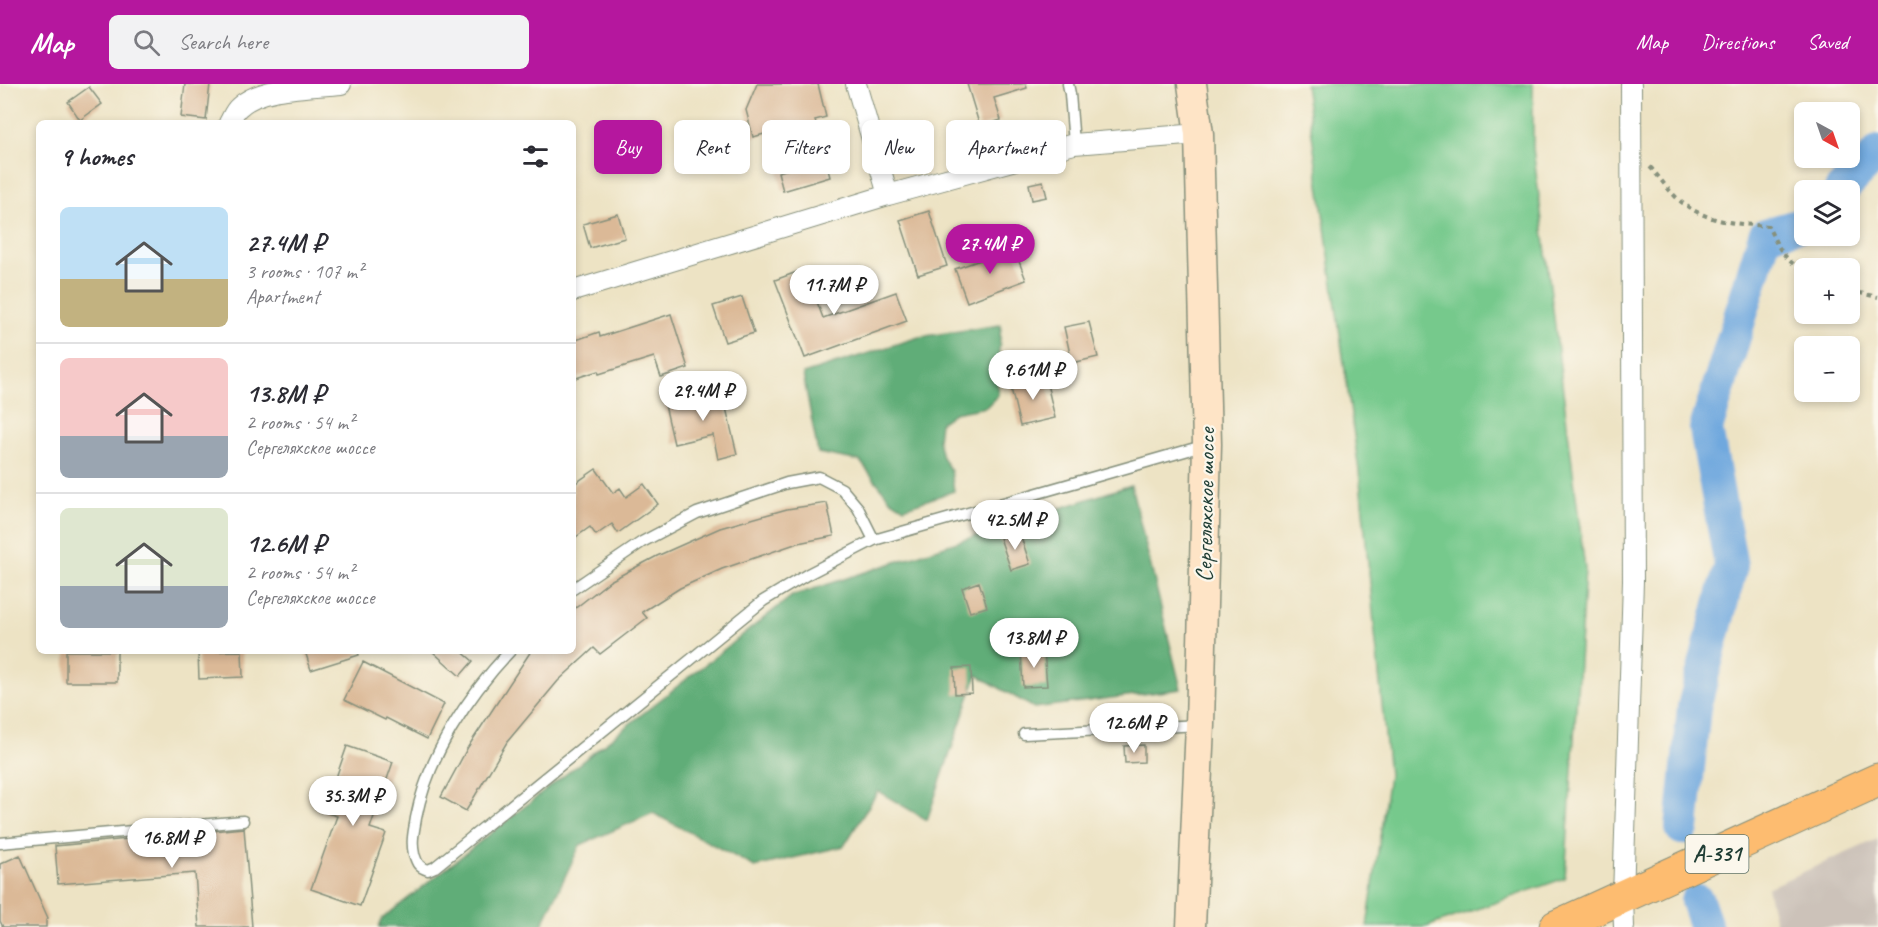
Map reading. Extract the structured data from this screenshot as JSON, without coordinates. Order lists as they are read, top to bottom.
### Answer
{
  "streets": {
    "highway": ["А-331"],
    "main road": ["Сергеляхское шоссе"]
  },
  "north": "bottom right",
  "page": {
    "header": "Map",
    "search": "Search here",
    "nav": ["Map", "Directions", "Saved"],
    "map_buttons": ["+", "−"],
    "chip": [
      "Buy",
      "Rent",
      "Filters",
      "New",
      "Apartment"
    ],
    "heading": "9 homes",
    "list": [
      {
        "name": "27.4M ₽",
        "note": "3 rooms · 107 m² · Apartment"
      },
      {
        "name": "13.8M ₽",
        "note": "2 rooms · 54 m² · Сергеляхское шоссе"
      },
      {
        "name": "12.6M ₽",
        "note": "2 rooms · 54 m² · Сергеляхское шоссе"
      }
    ],
    "price": [
      "27.4M ₽",
      "11.7M ₽",
      "9.61M ₽",
      "29.4M ₽",
      "42.5M ₽",
      "13.8M ₽",
      "12.6M ₽",
      "35.3M ₽",
      "16.8M ₽"
    ]
  }
}
